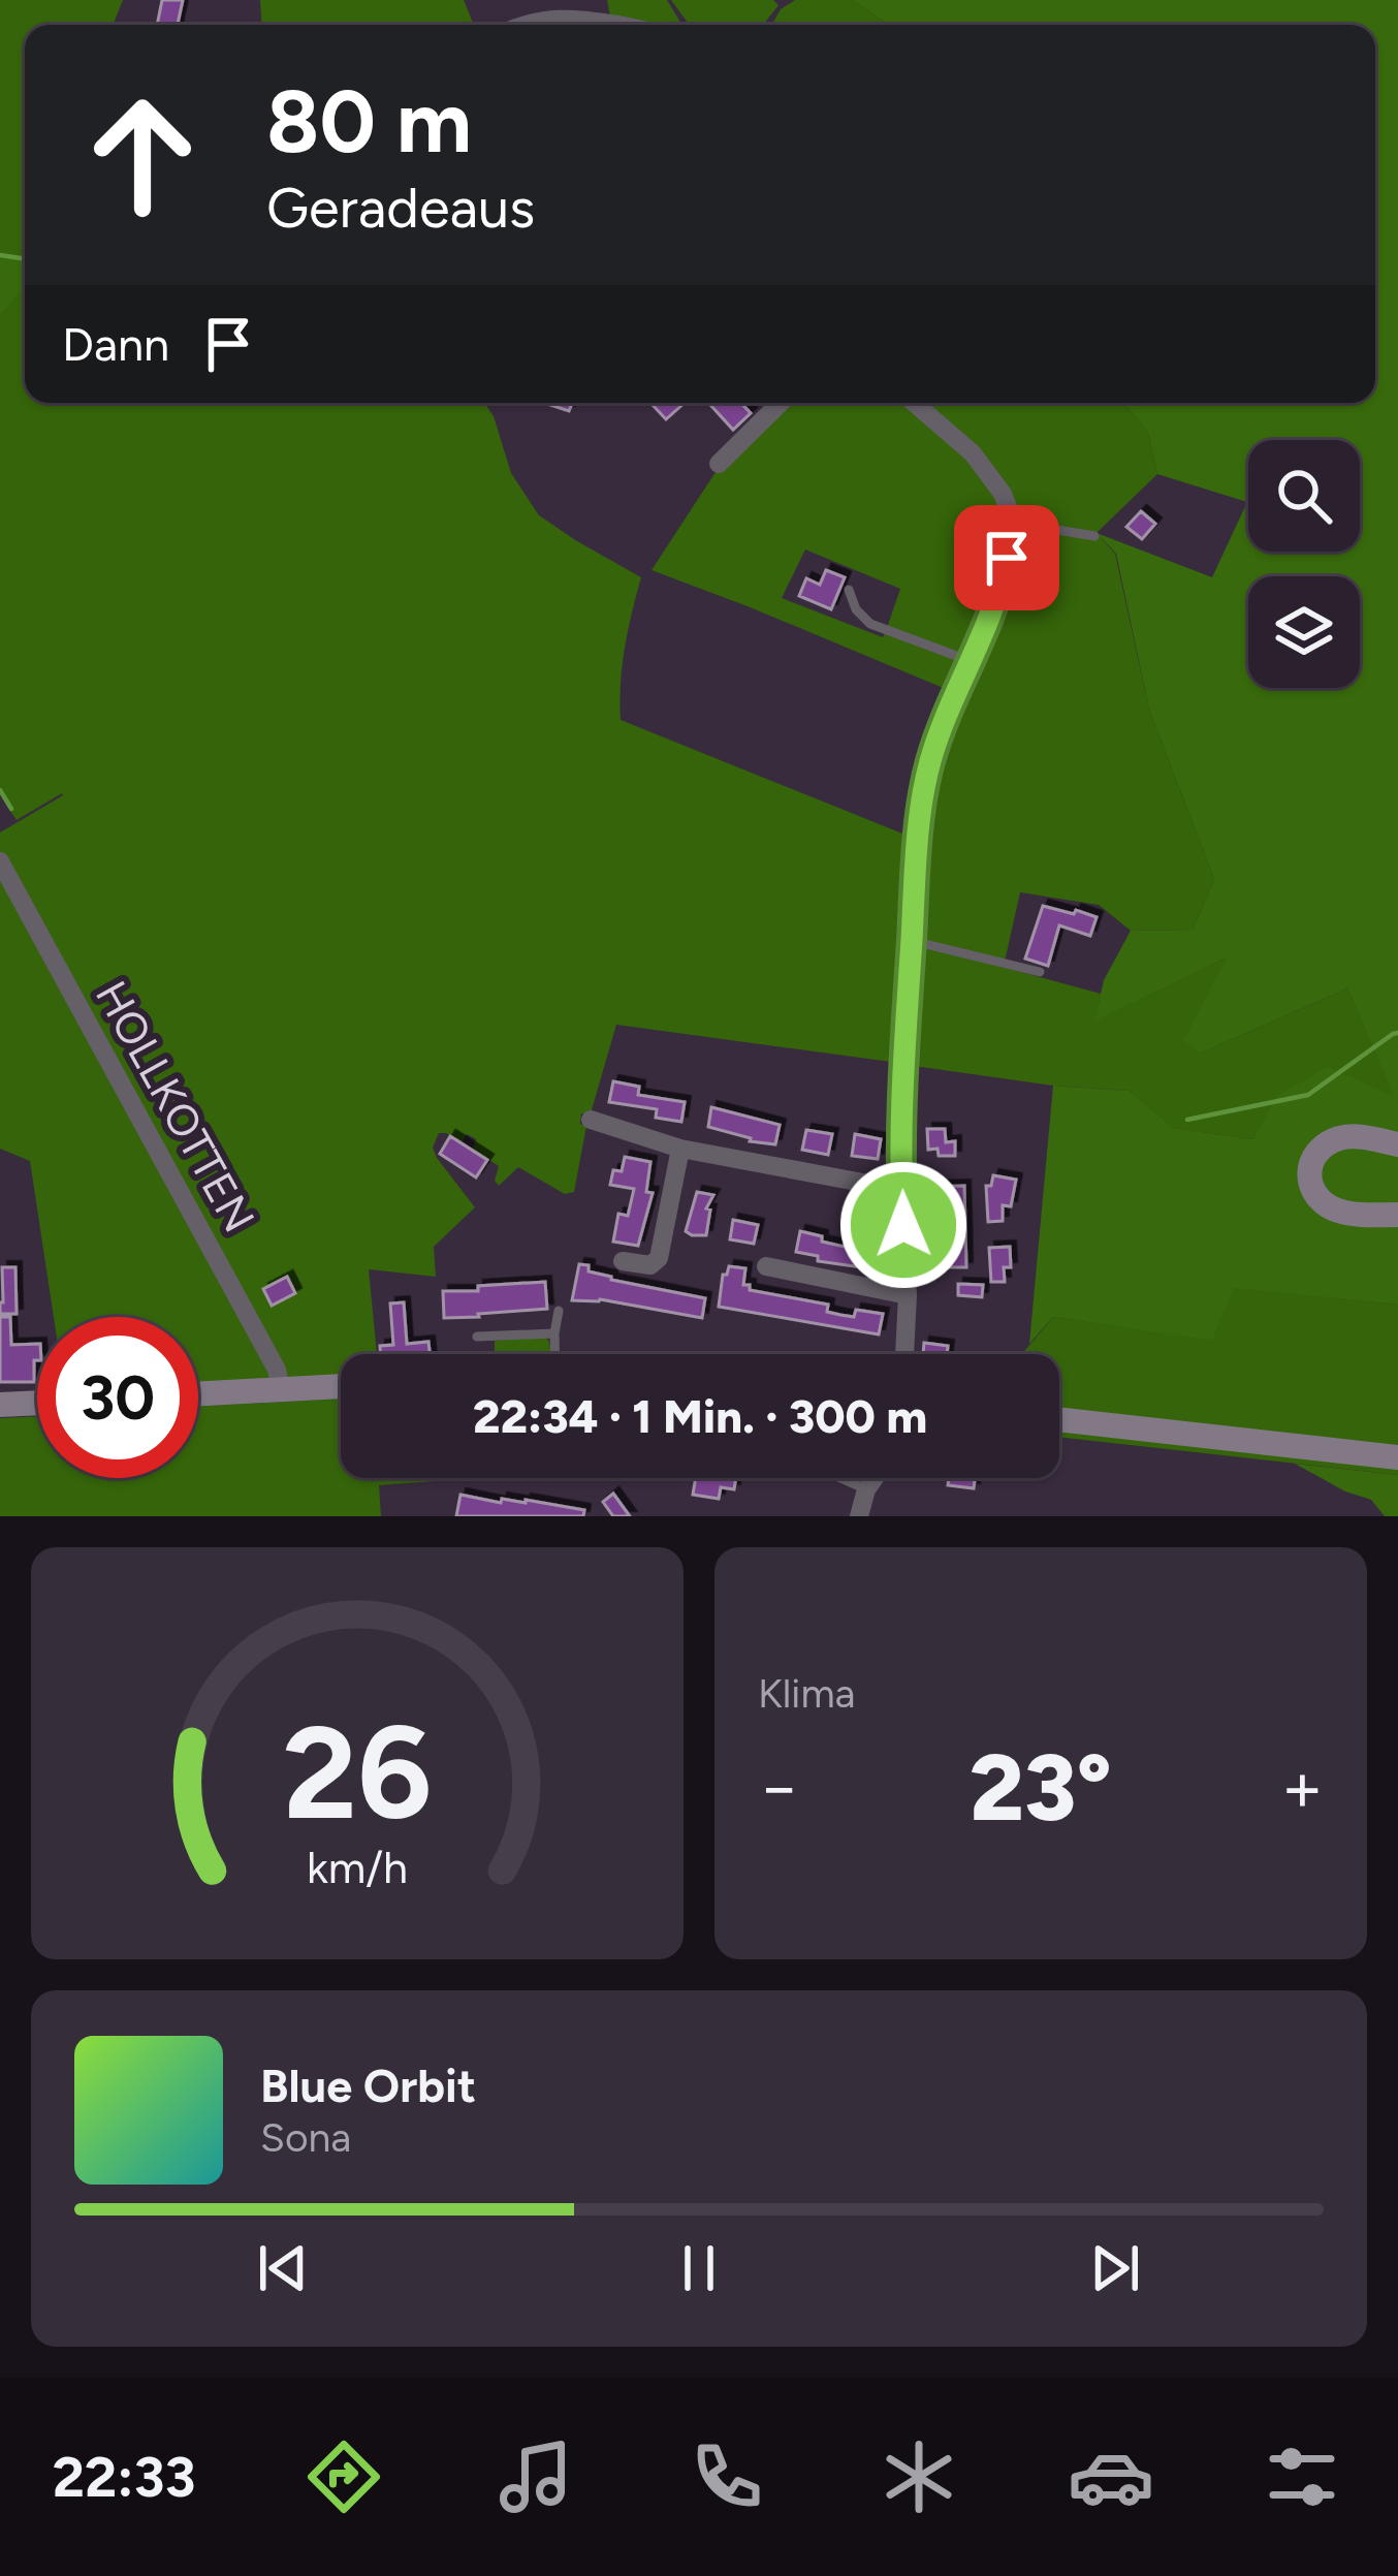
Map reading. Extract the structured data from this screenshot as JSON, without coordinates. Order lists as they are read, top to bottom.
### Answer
{
  "streets": {
    "street": ["HOLLKOTTEN"]
  },
  "page": {
    "turn": ["80 m", "Geradeaus"],
    "then": "Dann",
    "limit": "30",
    "trip": "22:34 · 1 Min. · 300 m",
    "tile": "Klima",
    "heat": ["−", "23°", "+"],
    "song": ["Blue Orbit", "Sona"],
    "tabs": "22:33",
    "gauge": ["26", "km/h"]
  }
}
